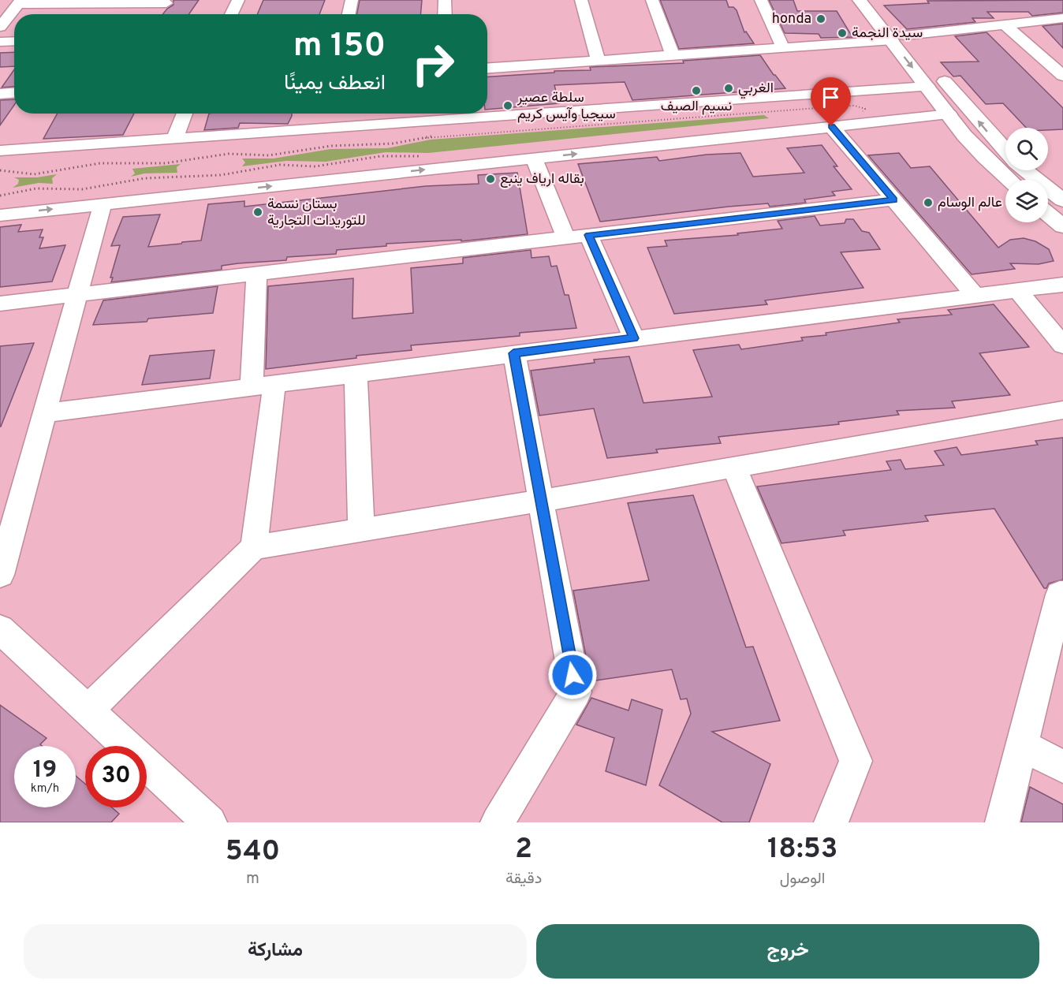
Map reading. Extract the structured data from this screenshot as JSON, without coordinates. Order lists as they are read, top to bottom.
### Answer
{
  "places": [
    "honda",
    "سيدة النجمة",
    "الغربي",
    "نسيم الصيف",
    "سلطة عصير سيجيا وآيس كريم",
    "بقاله ارياف ينبع",
    "عالم الوسام",
    "بستان نسمة للتوريدات التجارية"
  ],
  "page": {
    "turn": ["150 m", "انعطف يمينًا"],
    "speed": "19 km/h",
    "limit": "30",
    "eta": [
      "18:53",
      "الوصول",
      "2",
      "دقيقة",
      "540",
      "m"
    ],
    "buttons": ["خروج", "مشاركة"]
  }
}
